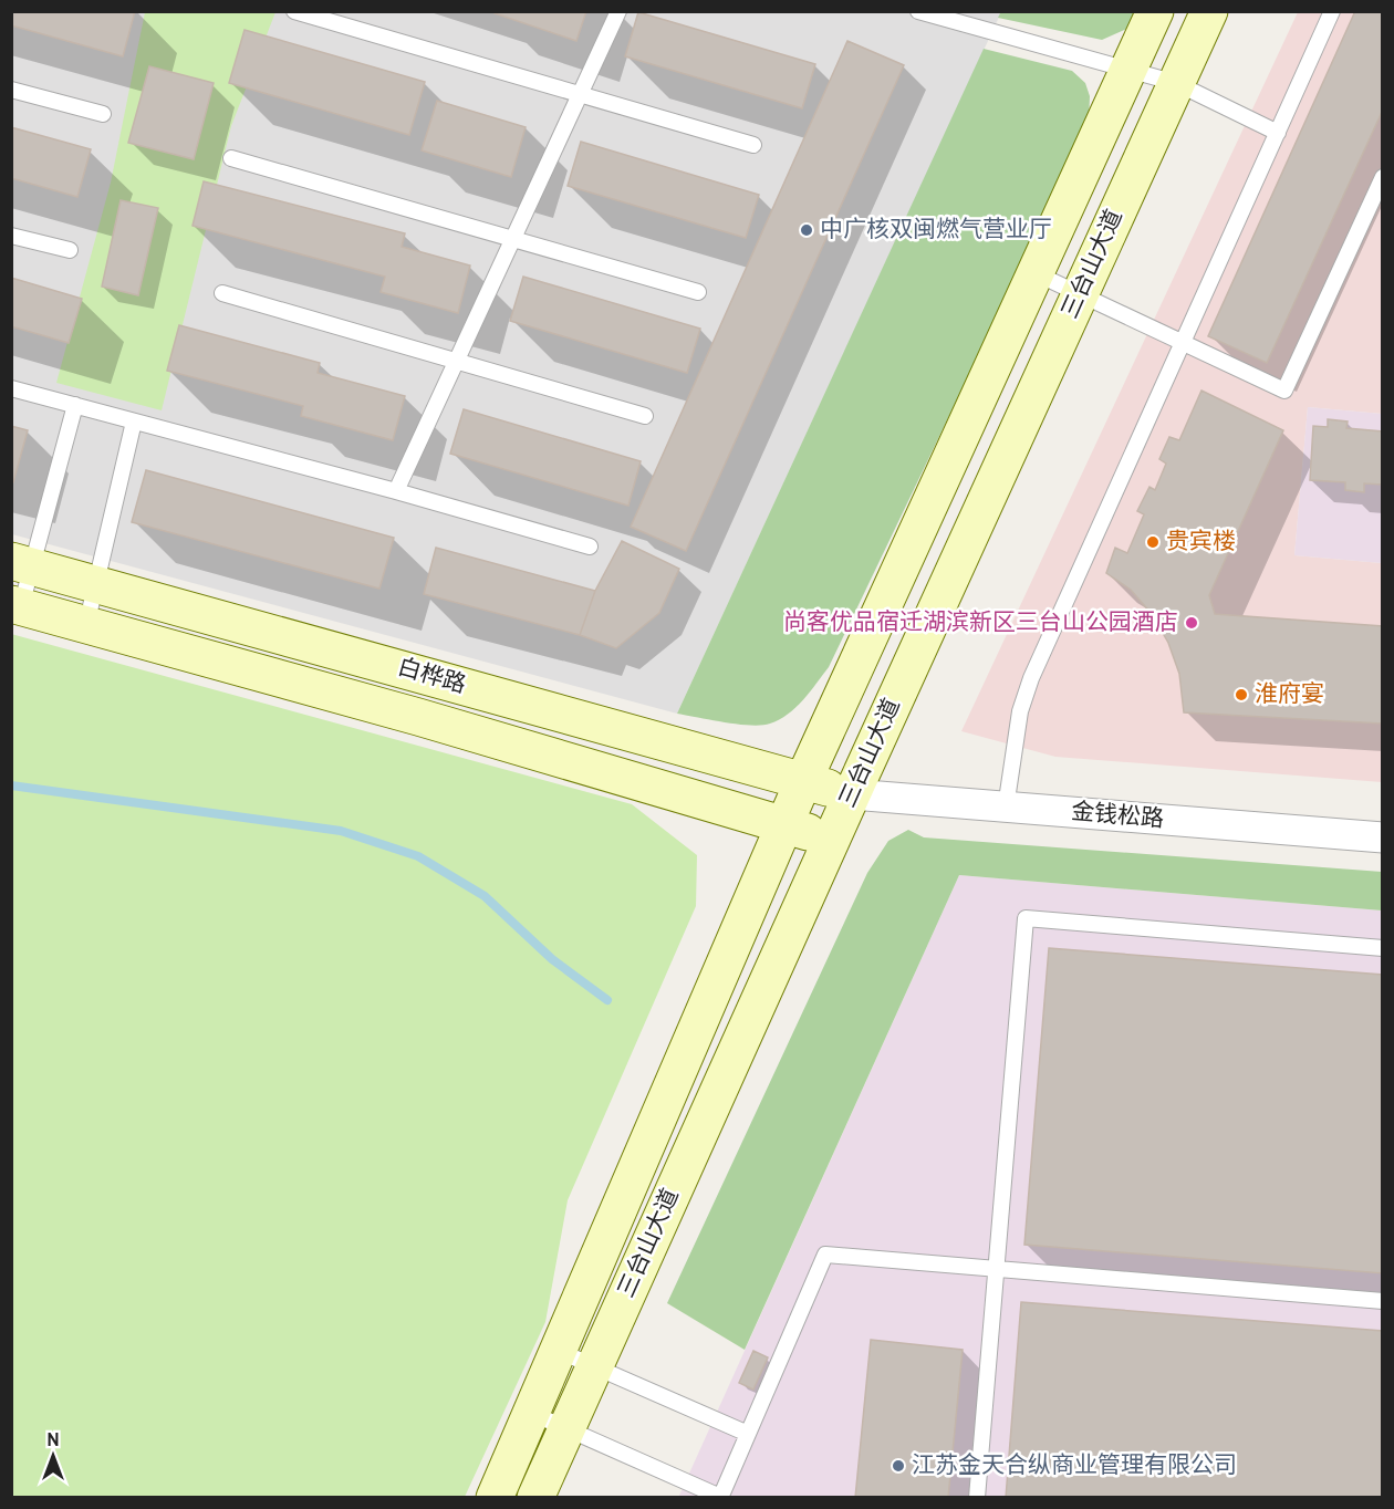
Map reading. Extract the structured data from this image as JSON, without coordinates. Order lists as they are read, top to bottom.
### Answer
{
  "streets": {
    "main road": ["三台山大道", "白桦路"],
    "street": ["金钱松路"]
  },
  "crossings": [
    ["三台山大道", "白桦路"],
    ["三台山大道", "金钱松路"],
    ["白桦路", "金钱松路"]
  ],
  "places": [
    "中广核双闽燃气营业厅",
    "贵宾楼",
    "尚客优品宿迁湖滨新区三台山公园酒店",
    "淮府宴",
    "江苏金天合纵商业管理有限公司"
  ],
  "north": "top"
}
